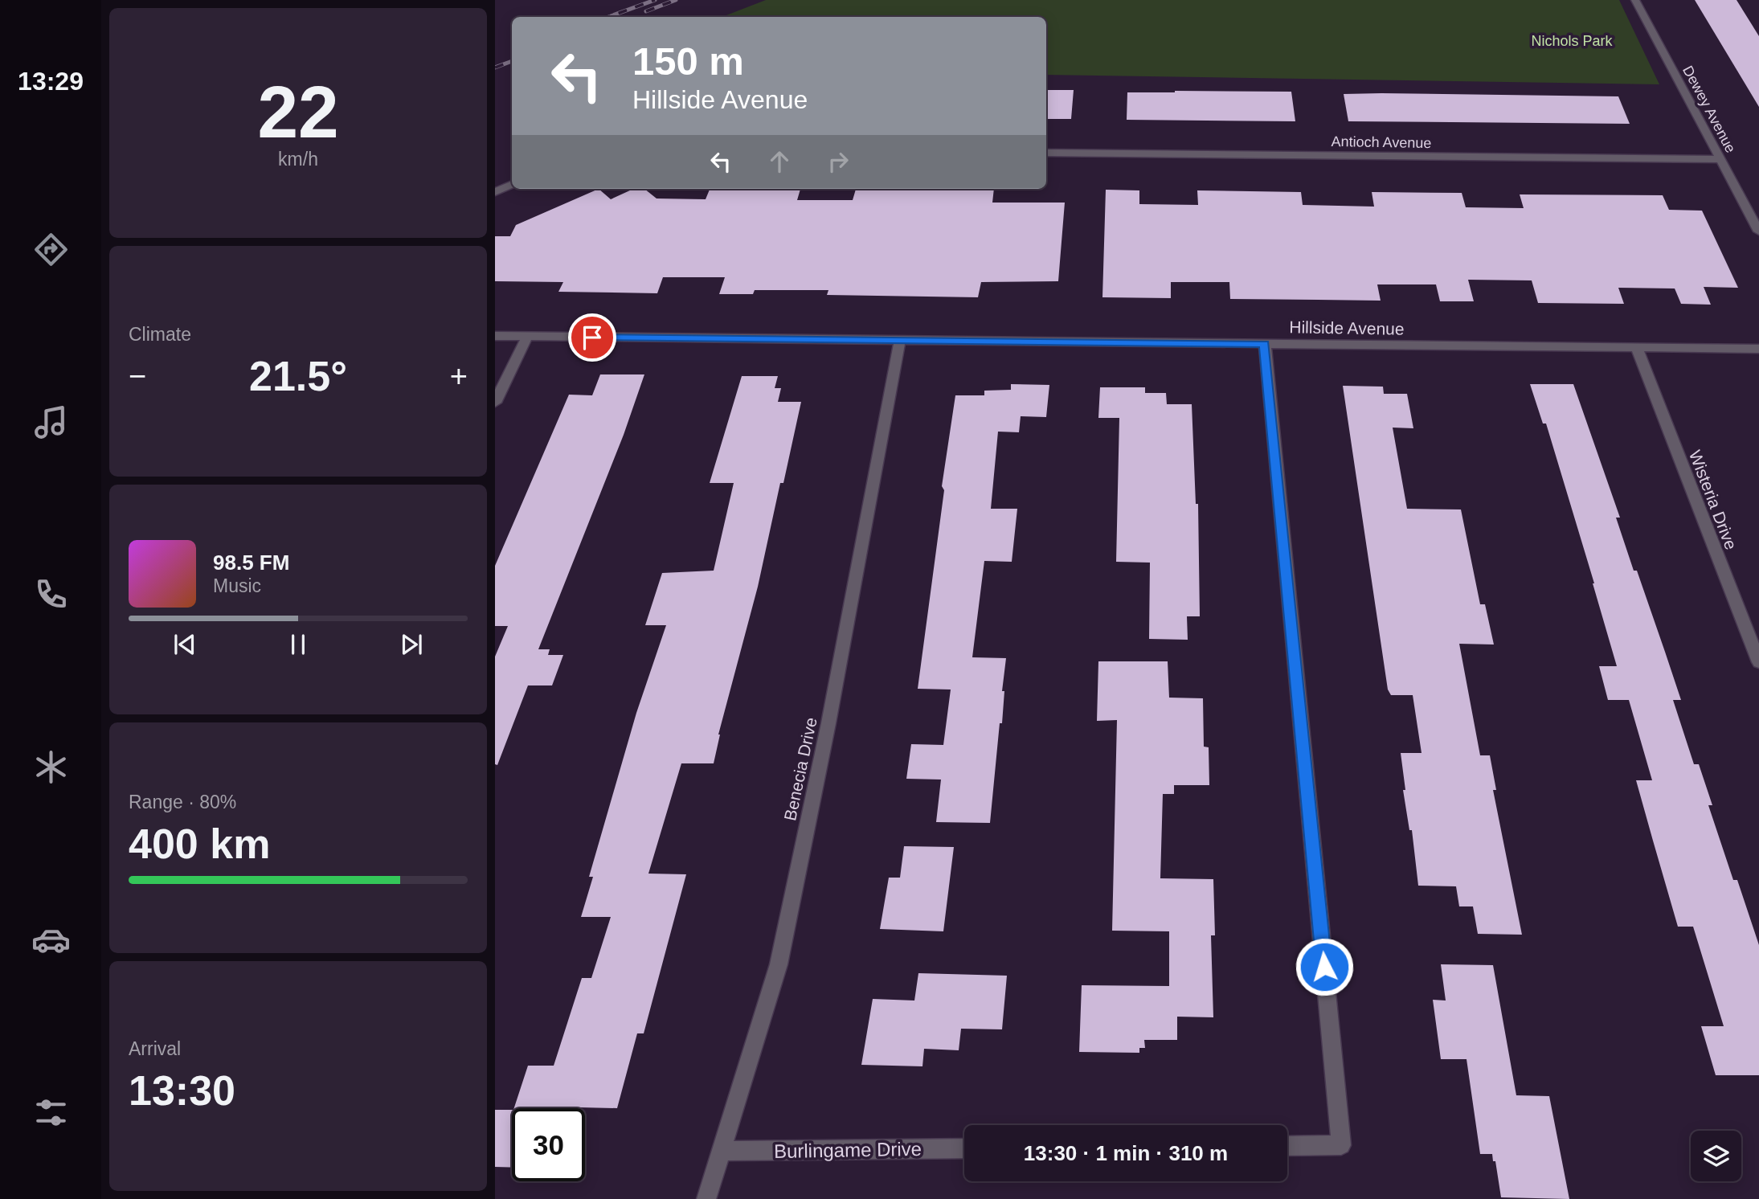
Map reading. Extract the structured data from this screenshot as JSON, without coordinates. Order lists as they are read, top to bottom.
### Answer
{
  "streets": {
    "street": [
      "Dewey Avenue",
      "Antioch Avenue",
      "Hillside Avenue",
      "Wisteria Drive",
      "Benecia Drive",
      "Burlingame Drive"
    ]
  },
  "crossings": [
    ["Dewey Avenue", "Antioch Avenue"],
    ["Hillside Avenue", "Wisteria Drive"],
    ["Hillside Avenue", "Benecia Drive"],
    ["Benecia Drive", "Burlingame Drive"]
  ],
  "parks": ["Nichols Park"],
  "page": {
    "tabs": "13:29",
    "tile": [
      ["22", "km/h"],
      "Climate",
      ["Range · 80%", "400 km"],
      ["Arrival", "13:30"]
    ],
    "turn": ["150 m", "Hillside Avenue"],
    "heat": ["−", "21.5°", "+"],
    "song": ["98.5 FM", "Music"],
    "limit": "30",
    "trip": "13:30 · 1 min · 310 m"
  }
}
